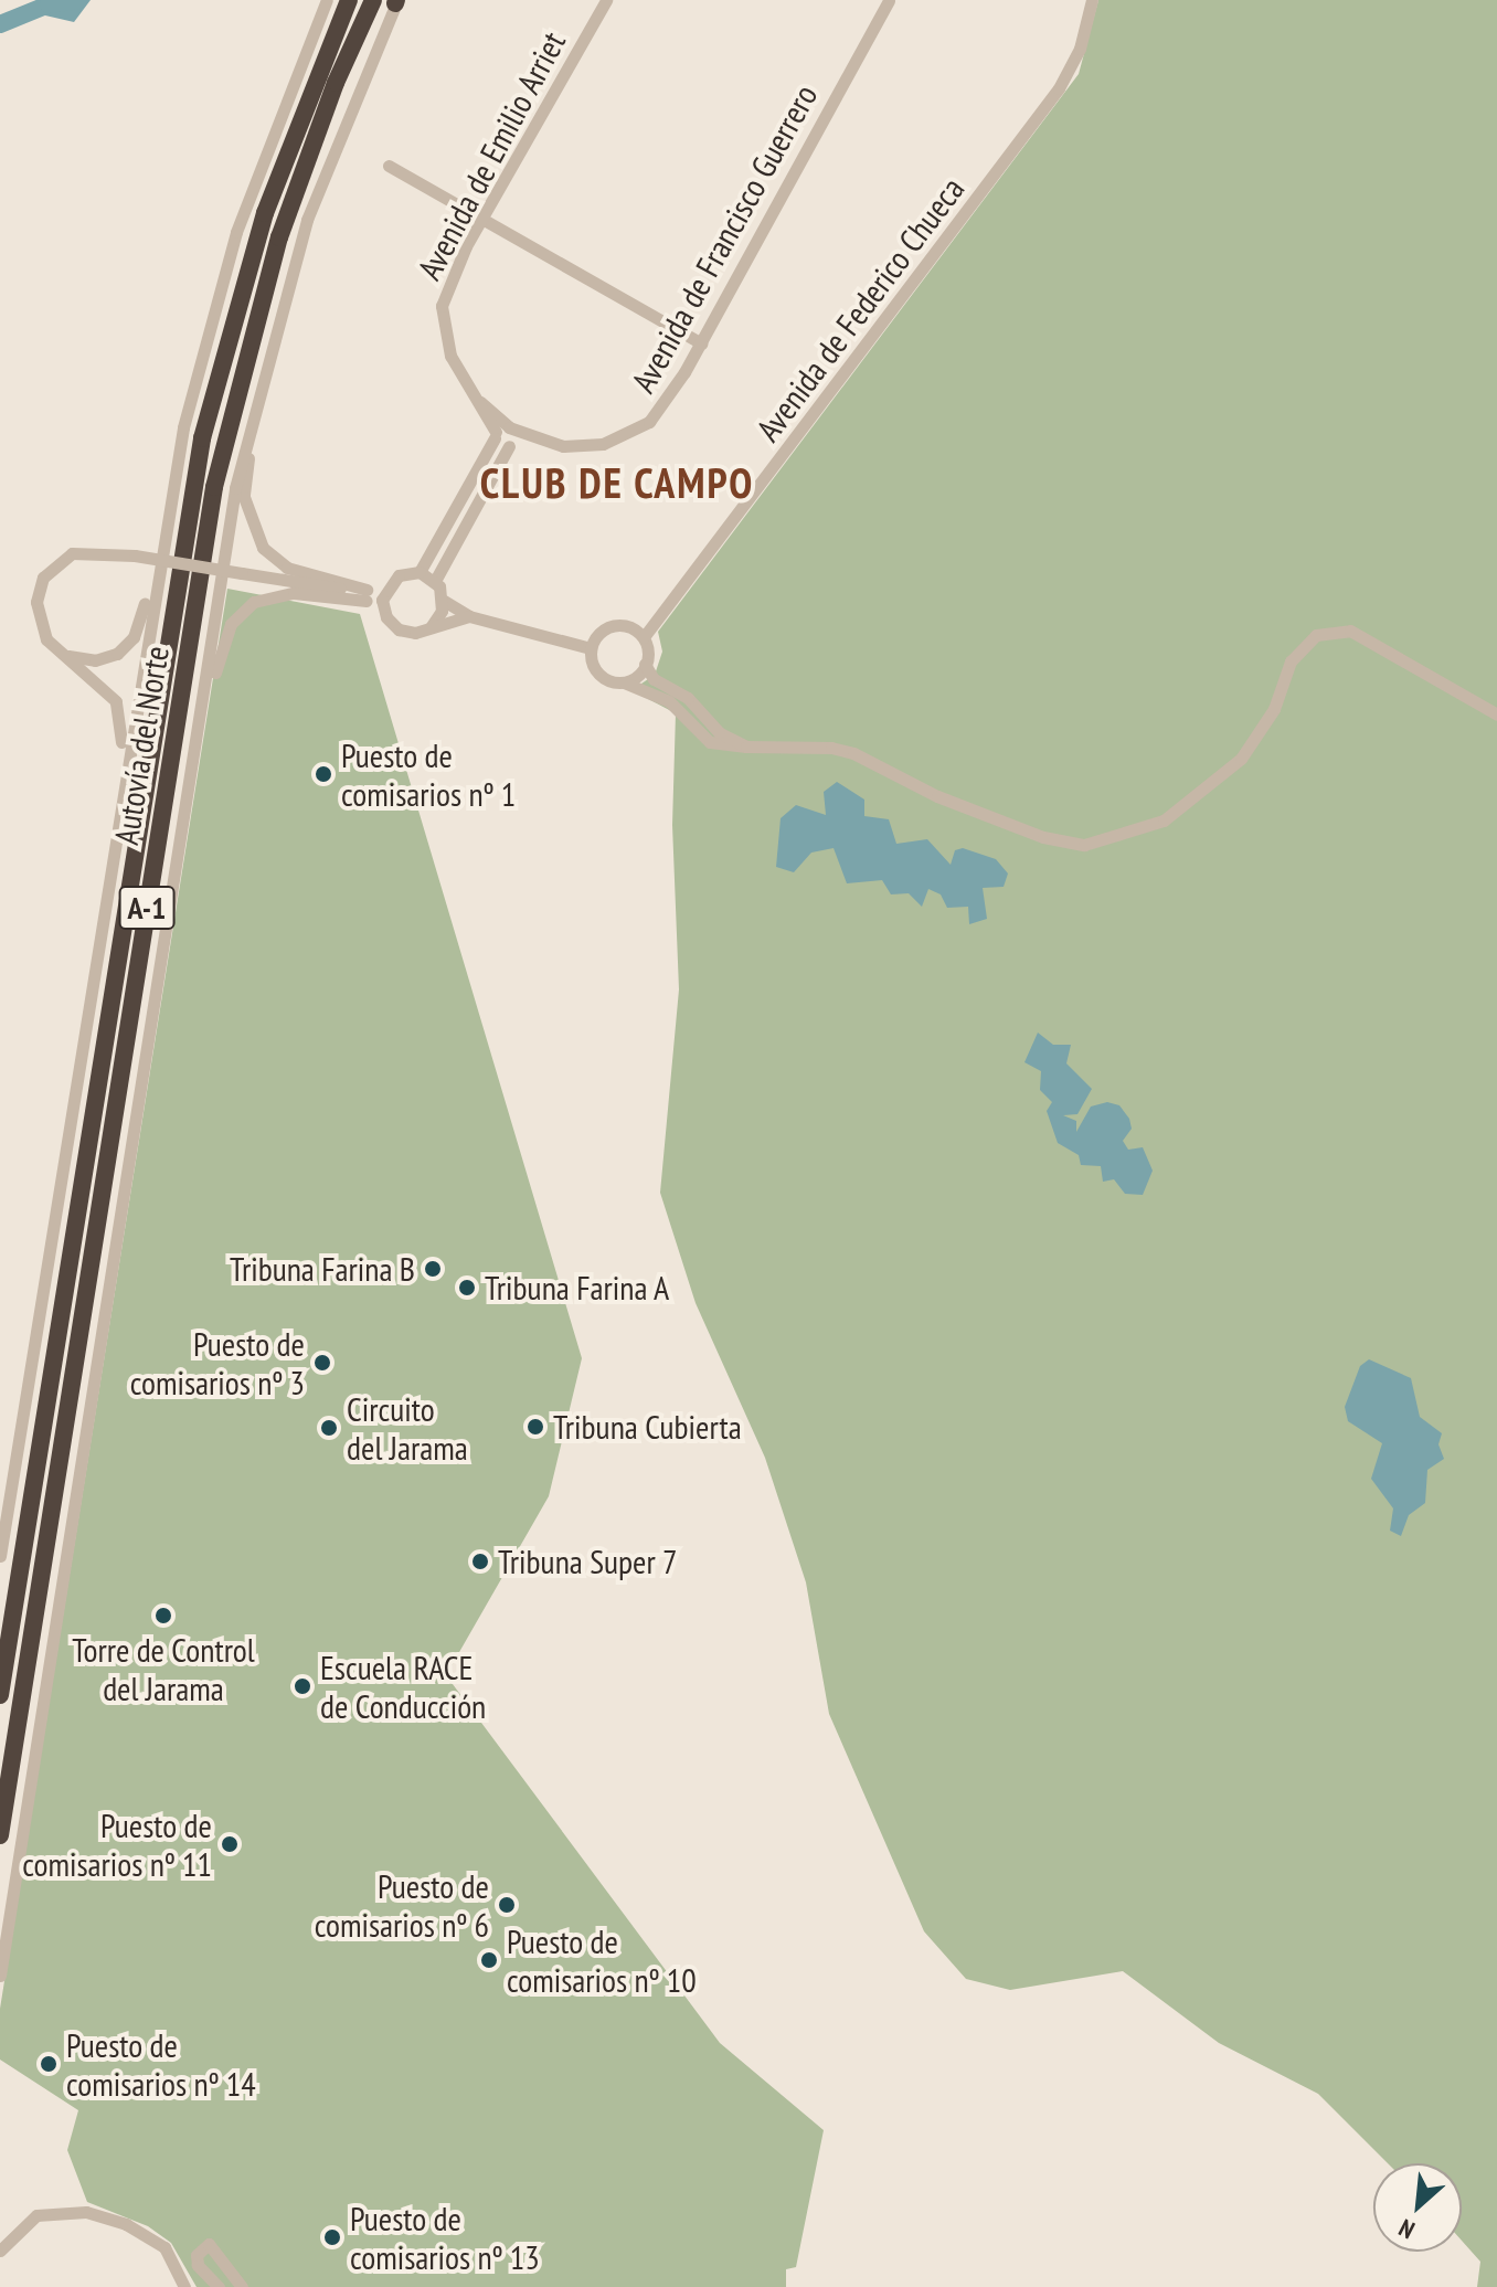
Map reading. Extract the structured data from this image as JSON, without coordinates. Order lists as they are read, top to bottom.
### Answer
{
  "streets": {
    "highway": ["Autovía del Norte", "A-1"],
    "street": ["Avenida de Emilio Arriet", "Avenida de Francisco Guerrero", "Avenida de Federico Chueca"]
  },
  "districts": ["CLUB DE CAMPO"],
  "places": [
    "Puesto de comisarios nº 1",
    "Tribuna Farina B",
    "Tribuna Farina A",
    "Puesto de comisarios nº 3",
    "Tribuna Cubierta",
    "Circuito del Jarama",
    "Tribuna Super 7",
    "Torre de Control del Jarama",
    "Escuela RACE de Conducción",
    "Puesto de comisarios nº 11",
    "Puesto de comisarios nº 6",
    "Puesto de comisarios nº 10",
    "Puesto de comisarios nº 14",
    "Puesto de comisarios nº 13"
  ],
  "north": "bottom left"
}
